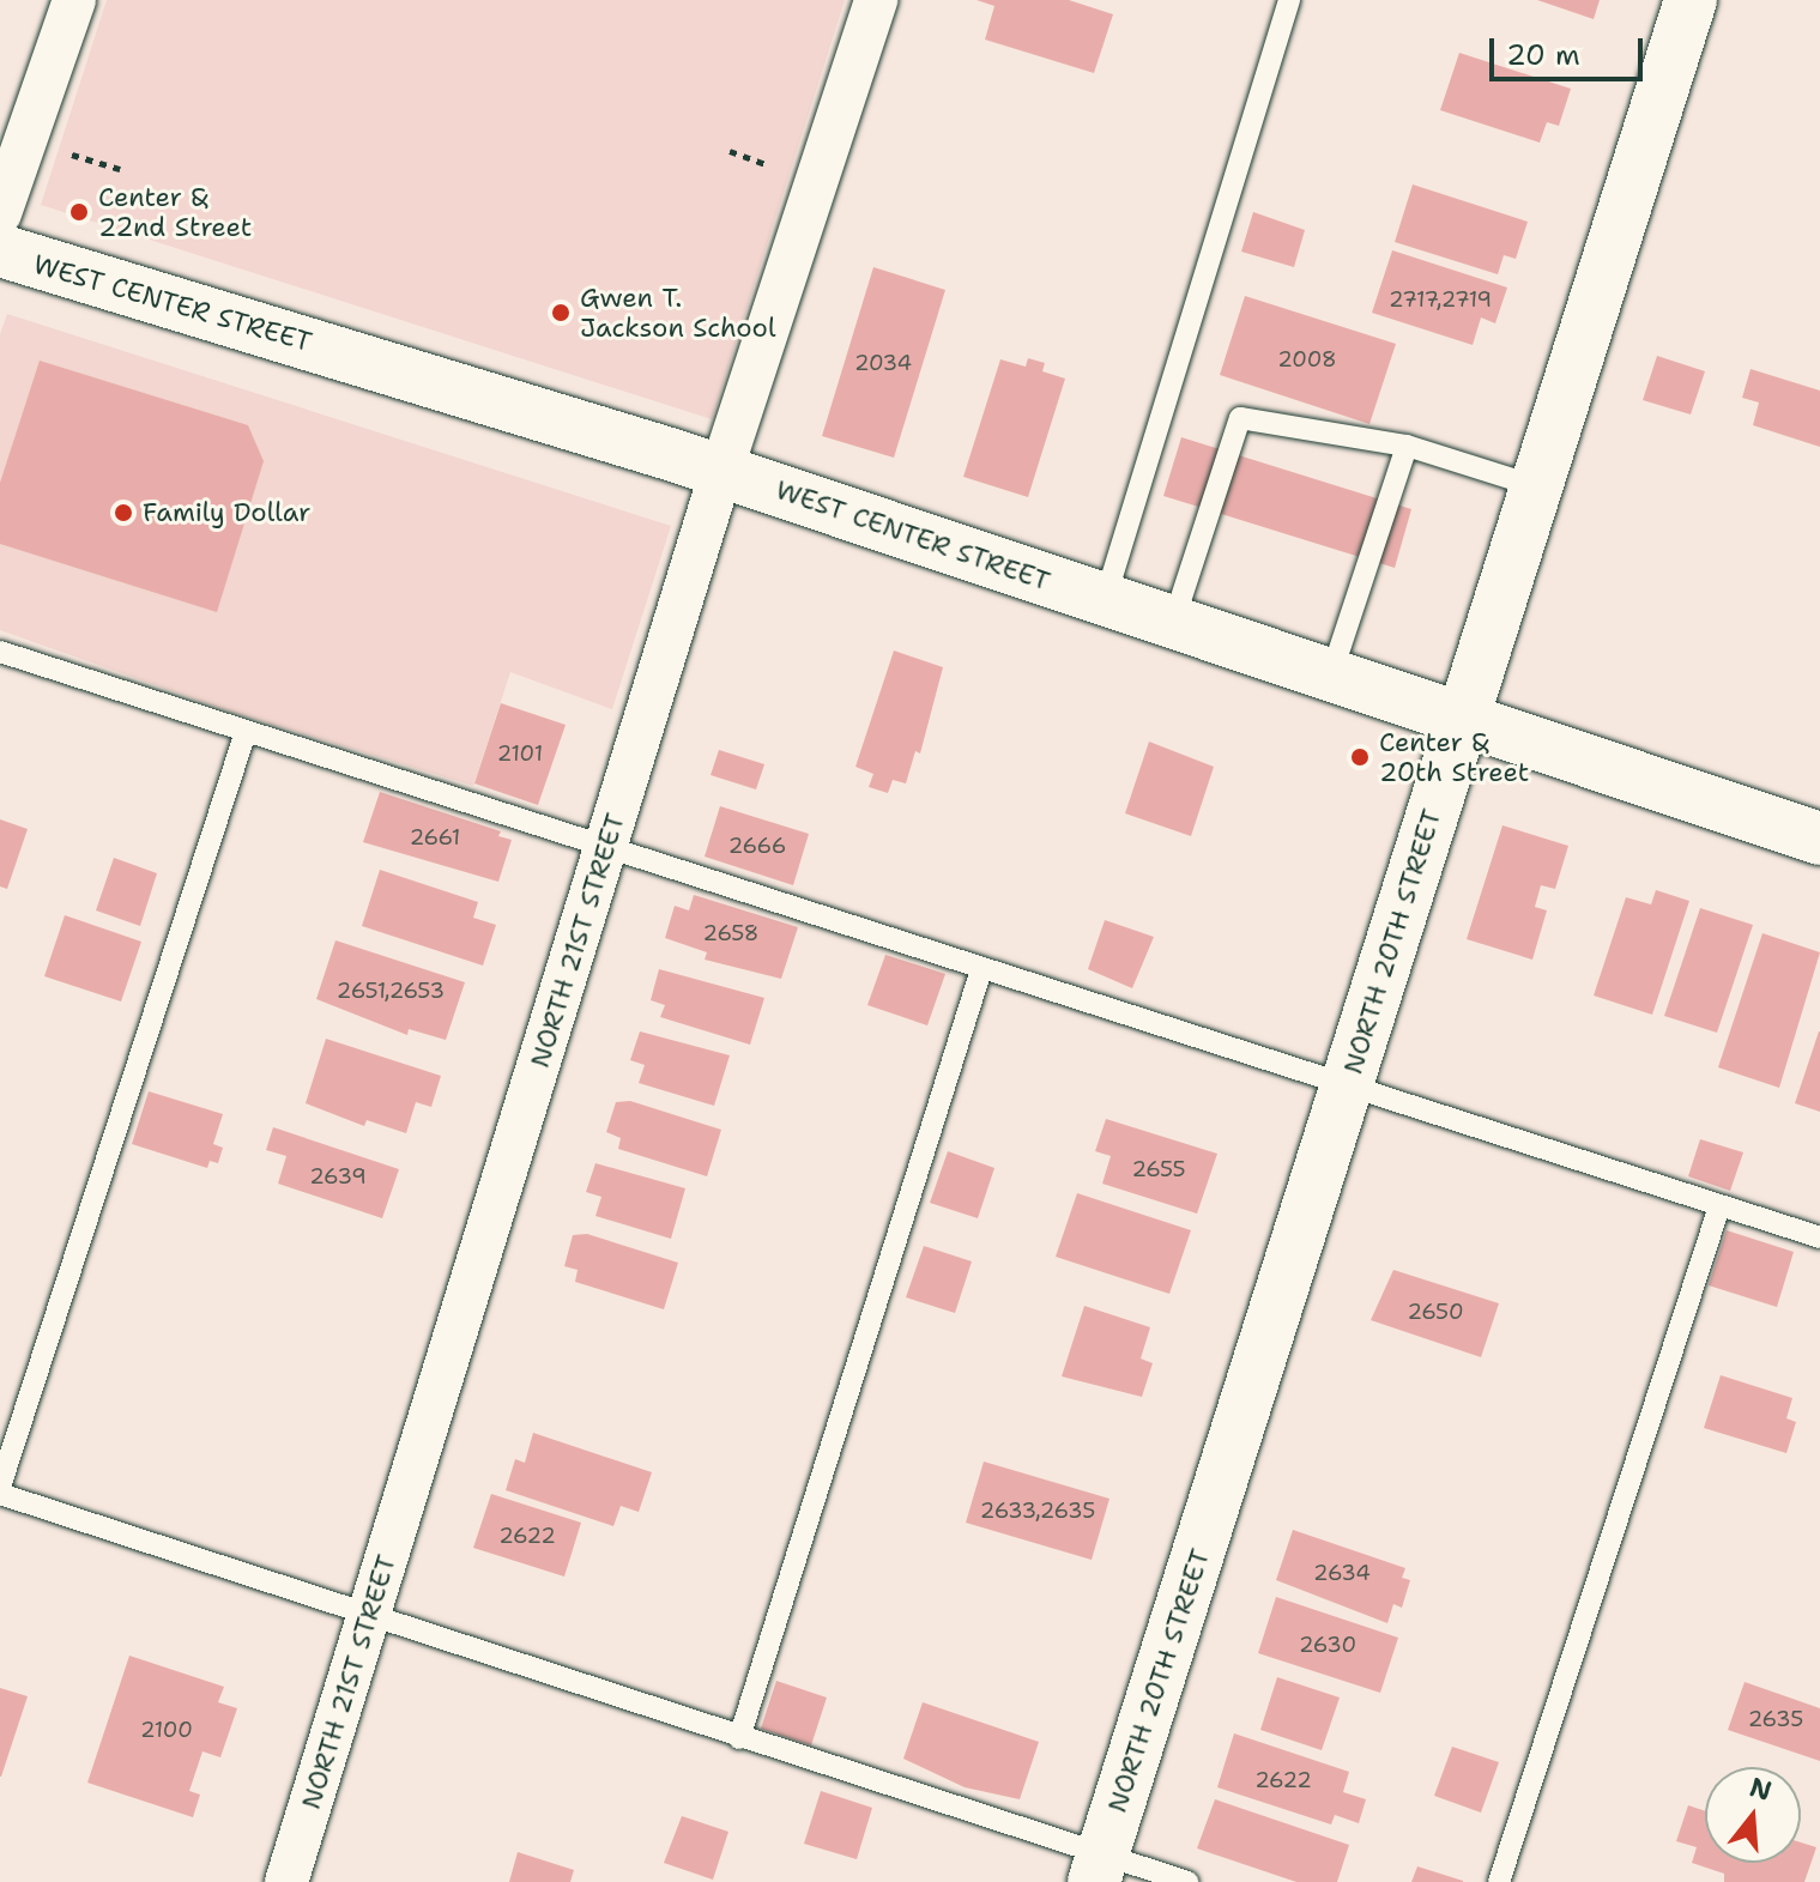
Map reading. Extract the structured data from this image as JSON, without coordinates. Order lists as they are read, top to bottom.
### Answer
{
  "streets": {
    "main road": ["WEST CENTER STREET", "NORTH 20TH STREET"],
    "street": ["NORTH 21ST STREET"]
  },
  "crossings": [
    ["WEST CENTER STREET", "NORTH 21ST STREET"],
    ["WEST CENTER STREET", "NORTH 20TH STREET"]
  ],
  "places": [
    "Center & 22nd Street",
    "Gwen T. Jackson School",
    "Family Dollar",
    "Center & 20th Street"
  ],
  "house_numbers": [
    "2717,2719",
    "2008",
    "2034",
    "2101",
    "2661",
    "2666",
    "2658",
    "2651,2653",
    "2655",
    "2639",
    "2650",
    "2633,2635",
    "2622",
    "2634",
    "2630",
    "2635",
    "2100",
    "2622"
  ],
  "scale_bar": "20 m",
  "north": "top"
}
